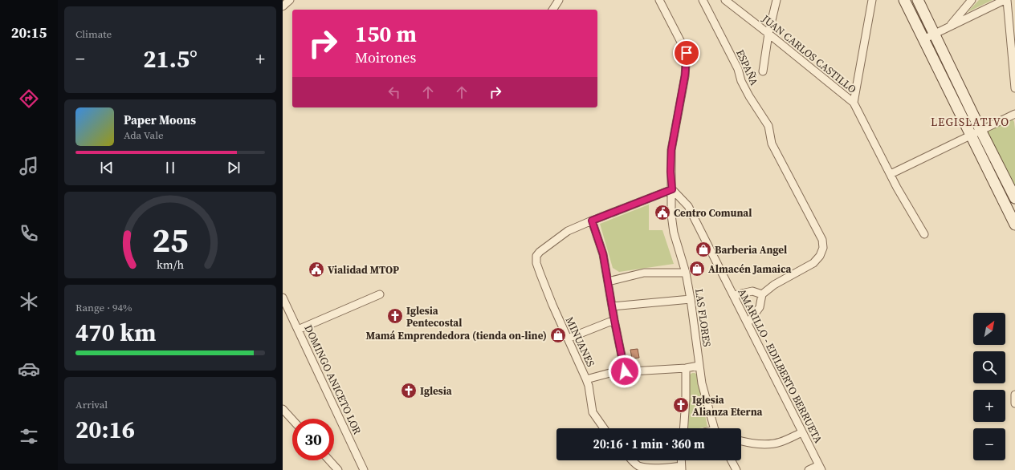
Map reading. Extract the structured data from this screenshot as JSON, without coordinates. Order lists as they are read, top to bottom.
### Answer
{
  "streets": {
    "street": [
      "JUAN CARLOS CASTILLO",
      "ESPAÑA",
      "LAS FLORES",
      "MINUANES",
      "AMARILLO - EDILBERTO BERRUETA",
      "DOMINGO ANICETO LOR"
    ]
  },
  "crossings": [
    ["LAS FLORES", "AMARILLO - EDILBERTO BERRUETA"]
  ],
  "districts": ["LEGISLATIVO"],
  "places": {
    "public building": ["Centro Comunal", "Vialidad MTOP"],
    "shop": ["Barberia Angel", "Almacén Jamaica", "Mamá Emprendedora (tienda on-line)"],
    "church": ["Iglesia Pentecostal", "Iglesia", "Iglesia Alianza Eterna"]
  },
  "north": "top right",
  "page": {
    "tabs": "20:15",
    "tile": [
      "Climate",
      ["Range · 94%", "470 km"],
      ["Arrival", "20:16"]
    ],
    "turn": ["150 m", "Moirones"],
    "heat": ["−", "21.5°", "+"],
    "song": ["Paper Moons", "Ada Vale"],
    "map_buttons": ["+", "−"],
    "limit": "30",
    "trip": "20:16 · 1 min · 360 m",
    "gauge": ["25", "km/h"]
  }
}
